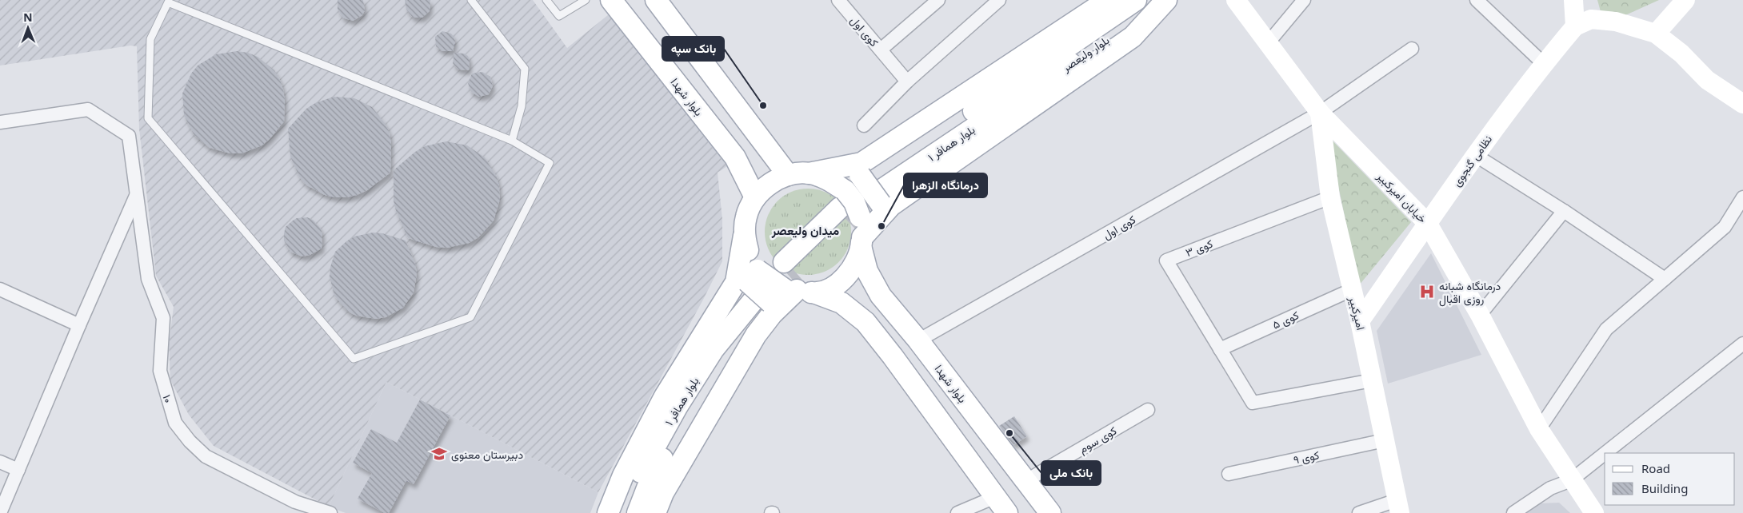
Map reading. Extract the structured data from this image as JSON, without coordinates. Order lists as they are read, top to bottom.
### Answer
{
  "streets": {
    "main road": ["بلوار ولیعصر", "بلوار شهدا", "بلوار همافر ۱"],
    "street": [
      "کوی اول",
      "نظامی گنجوی",
      "خیابان امیرکبیر",
      "کوی ۳",
      "امیرکبیر",
      "کوی ۵",
      "۱۰",
      "کوی سوم",
      "کوی ۹"
    ]
  },
  "crossings": [
    ["کوی اول", "بلوار شهدا"],
    ["کوی اول", "خیابان امیرکبیر"],
    ["کوی اول", "امیرکبیر"],
    ["بلوار ولیعصر", "بلوار همافر ۱"],
    ["بلوار شهدا", "کوی سوم"],
    ["نظامی گنجوی", "خیابان امیرکبیر"],
    ["نظامی گنجوی", "امیرکبیر"],
    ["خیابان امیرکبیر", "امیرکبیر"],
    ["کوی ۳", "امیرکبیر"],
    ["کوی ۳", "کوی ۵"],
    ["امیرکبیر", "کوی ۵"],
    ["امیرکبیر", "کوی ۹"]
  ],
  "districts": ["میدان ولیعصر"],
  "places": {
    "other": ["بانک سپه", "درمانگاه الزهرا", "بانک ملی"],
    "hospital": ["درمانگاه شبانه روزی اقبال"],
    "school or university": ["دبیرستان معنوی"]
  },
  "legend": ["Road", "Building"],
  "north": "top"
}
